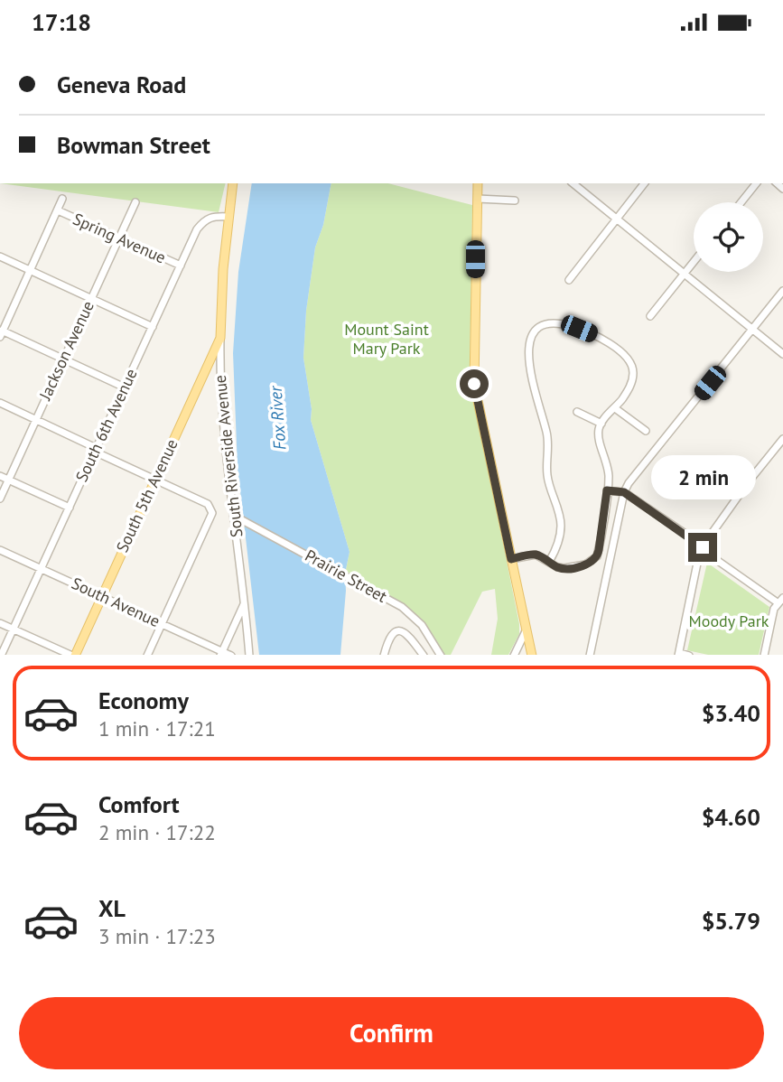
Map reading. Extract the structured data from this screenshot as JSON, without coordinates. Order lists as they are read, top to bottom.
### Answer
{
  "streets": {
    "main road": ["South Riverside Avenue", "South 5th Avenue"],
    "street": [
      "Spring Avenue",
      "Jackson Avenue",
      "South 6th Avenue",
      "Prairie Street",
      "South Avenue"
    ]
  },
  "crossings": [
    ["Spring Avenue", "Jackson Avenue"],
    ["Spring Avenue", "South 6th Avenue"],
    ["South 6th Avenue", "South Riverside Avenue"],
    ["South 6th Avenue", "South Avenue"],
    ["South Riverside Avenue", "South 5th Avenue"],
    ["South Riverside Avenue", "Prairie Street"],
    ["South 5th Avenue", "South Avenue"]
  ],
  "water": ["Fox River"],
  "parks": ["Mount Saint Mary Park", "Moody Park"],
  "page": {
    "status": "17:18",
    "banner": ["Geneva Road", "Bowman Street"],
    "bubble": "2 min",
    "list": [
      {
        "name": "Economy",
        "note": "1 min · 17:21",
        "value": "$3.40"
      },
      {
        "name": "Comfort",
        "note": "2 min · 17:22",
        "value": "$4.60"
      },
      {
        "name": "XL",
        "note": "3 min · 17:23",
        "value": "$5.79"
      }
    ],
    "buttons": "Confirm"
  }
}
